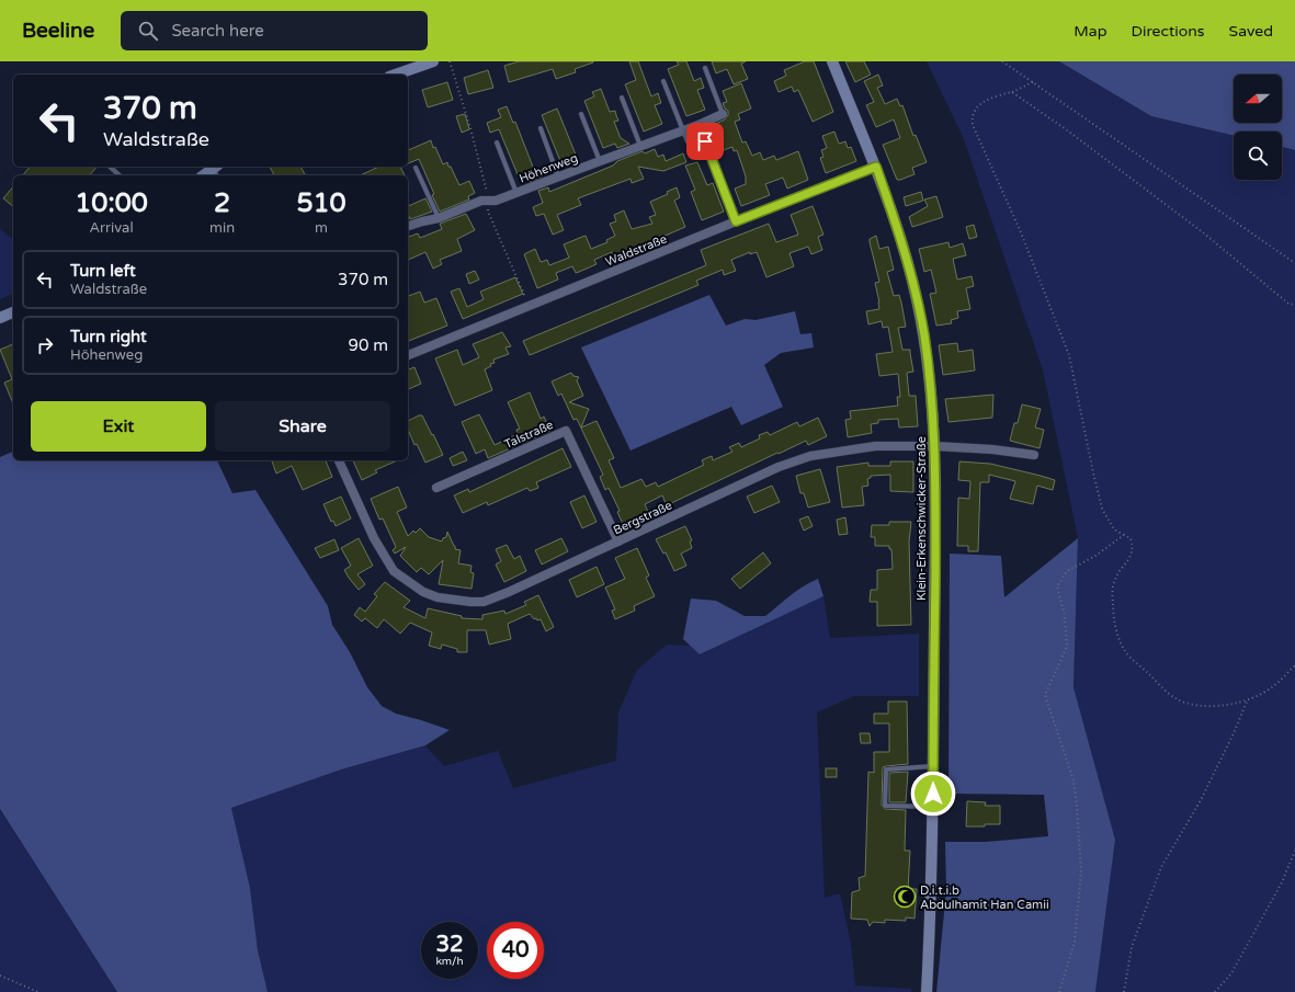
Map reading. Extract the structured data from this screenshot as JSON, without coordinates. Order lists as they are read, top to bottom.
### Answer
{
  "streets": {
    "street": [
      "Höhenweg",
      "Waldstraße",
      "Talstraße",
      "Bergstraße",
      "Klein-Erkenschwicker-Straße"
    ]
  },
  "crossings": [
    ["Waldstraße", "Klein-Erkenschwicker-Straße"],
    ["Talstraße", "Bergstraße"],
    ["Bergstraße", "Klein-Erkenschwicker-Straße"]
  ],
  "places": {
    "mosque": ["D.i.t.i.b Abdulhamit Han Camii"]
  },
  "north": "left",
  "page": {
    "header": "Beeline",
    "search": "Search here",
    "nav": ["Map", "Directions", "Saved"],
    "turn": ["370 m", "Waldstraße"],
    "eta": [
      "10:00",
      "Arrival",
      "2",
      "min",
      "510",
      "m"
    ],
    "list": [
      {
        "name": "Turn left",
        "note": "Waldstraße",
        "value": "370 m"
      },
      {
        "name": "Turn right",
        "note": "Höhenweg",
        "value": "90 m"
      }
    ],
    "buttons": ["Exit", "Share"],
    "speed": "32 km/h",
    "limit": "40"
  }
}
